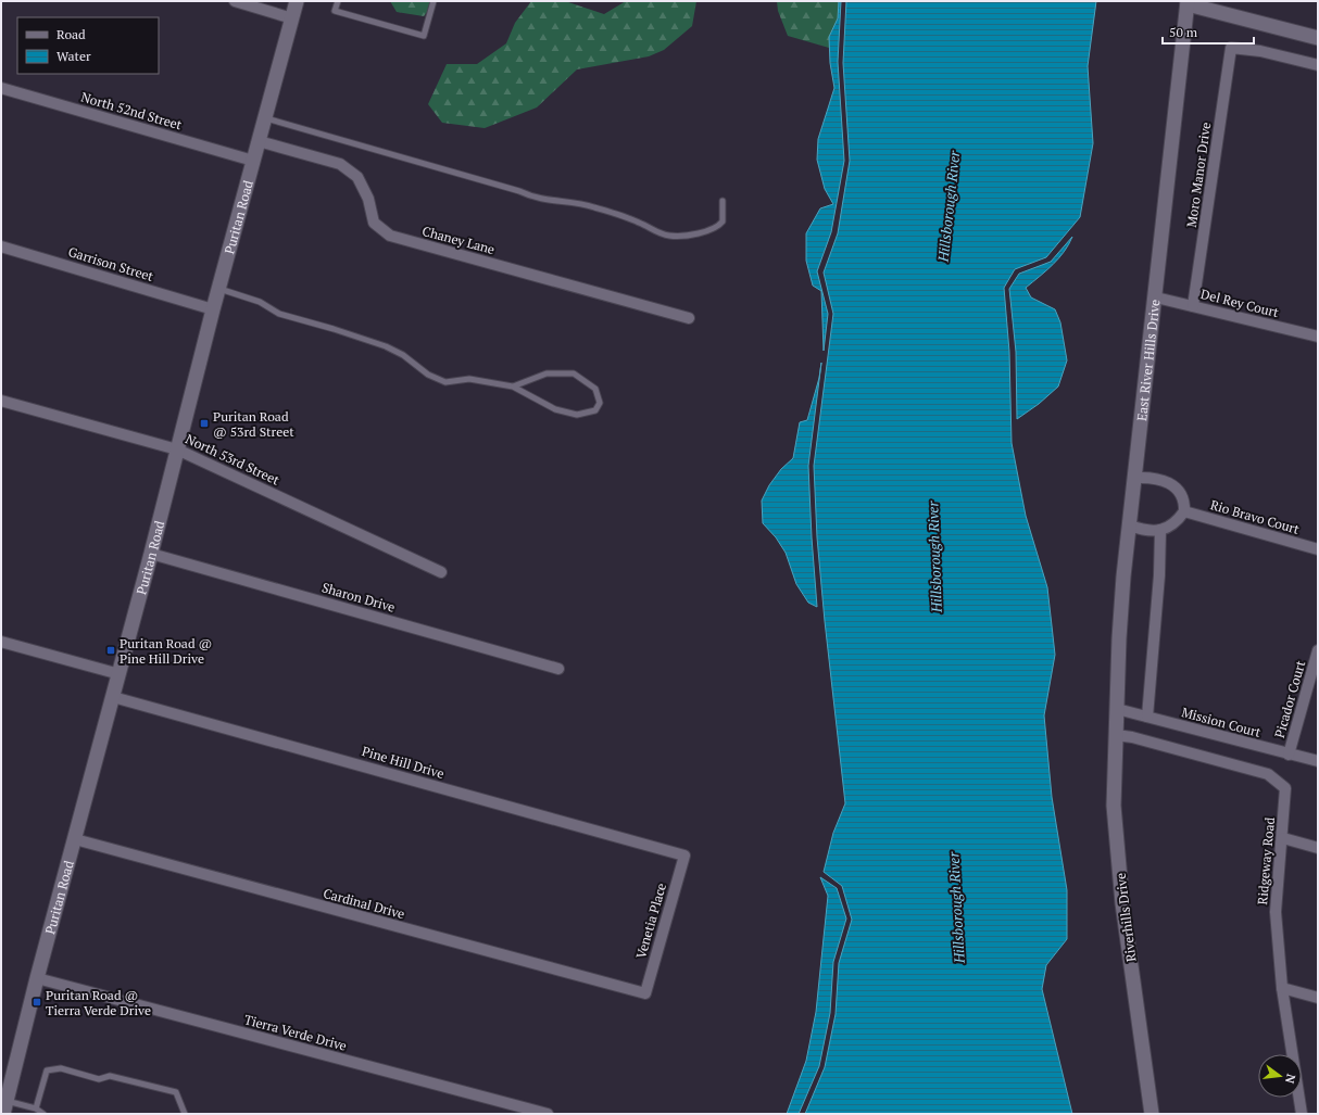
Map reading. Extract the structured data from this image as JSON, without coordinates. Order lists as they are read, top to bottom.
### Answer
{
  "streets": {
    "street": [
      "North 52nd Street",
      "Moro Manor Drive",
      "Puritan Road",
      "Chaney Lane",
      "Garrison Street",
      "Del Rey Court",
      "East River Hills Drive",
      "North 53rd Street",
      "Rio Bravo Court",
      "Sharon Drive",
      "Picador Court",
      "Mission Court",
      "Pine Hill Drive",
      "Ridgeway Road",
      "Cardinal Drive",
      "Riverhills Drive",
      "Venetia Place",
      "Tierra Verde Drive"
    ]
  },
  "crossings": [
    ["North 52nd Street", "Puritan Road"],
    ["Moro Manor Drive", "Del Rey Court"],
    ["Puritan Road", "Chaney Lane"],
    ["Puritan Road", "Garrison Street"],
    ["Puritan Road", "North 53rd Street"],
    ["Puritan Road", "Sharon Drive"],
    ["Puritan Road", "Pine Hill Drive"],
    ["Puritan Road", "Cardinal Drive"],
    ["Puritan Road", "Tierra Verde Drive"],
    ["Del Rey Court", "East River Hills Drive"],
    ["East River Hills Drive", "Rio Bravo Court"],
    ["East River Hills Drive", "Mission Court"],
    ["East River Hills Drive", "Riverhills Drive"],
    ["Picador Court", "Mission Court"],
    ["Mission Court", "Riverhills Drive"],
    ["Pine Hill Drive", "Venetia Place"],
    ["Ridgeway Road", "Riverhills Drive"],
    ["Cardinal Drive", "Venetia Place"]
  ],
  "water": ["Hillsborough River"],
  "places": {
    "transit": ["Puritan Road @ 53rd Street", "Puritan Road @ Pine Hill Drive", "Puritan Road @ Tierra Verde Drive"]
  },
  "legend": ["Road", "Water"],
  "scale_bar": "50 m",
  "north": "right"
}
